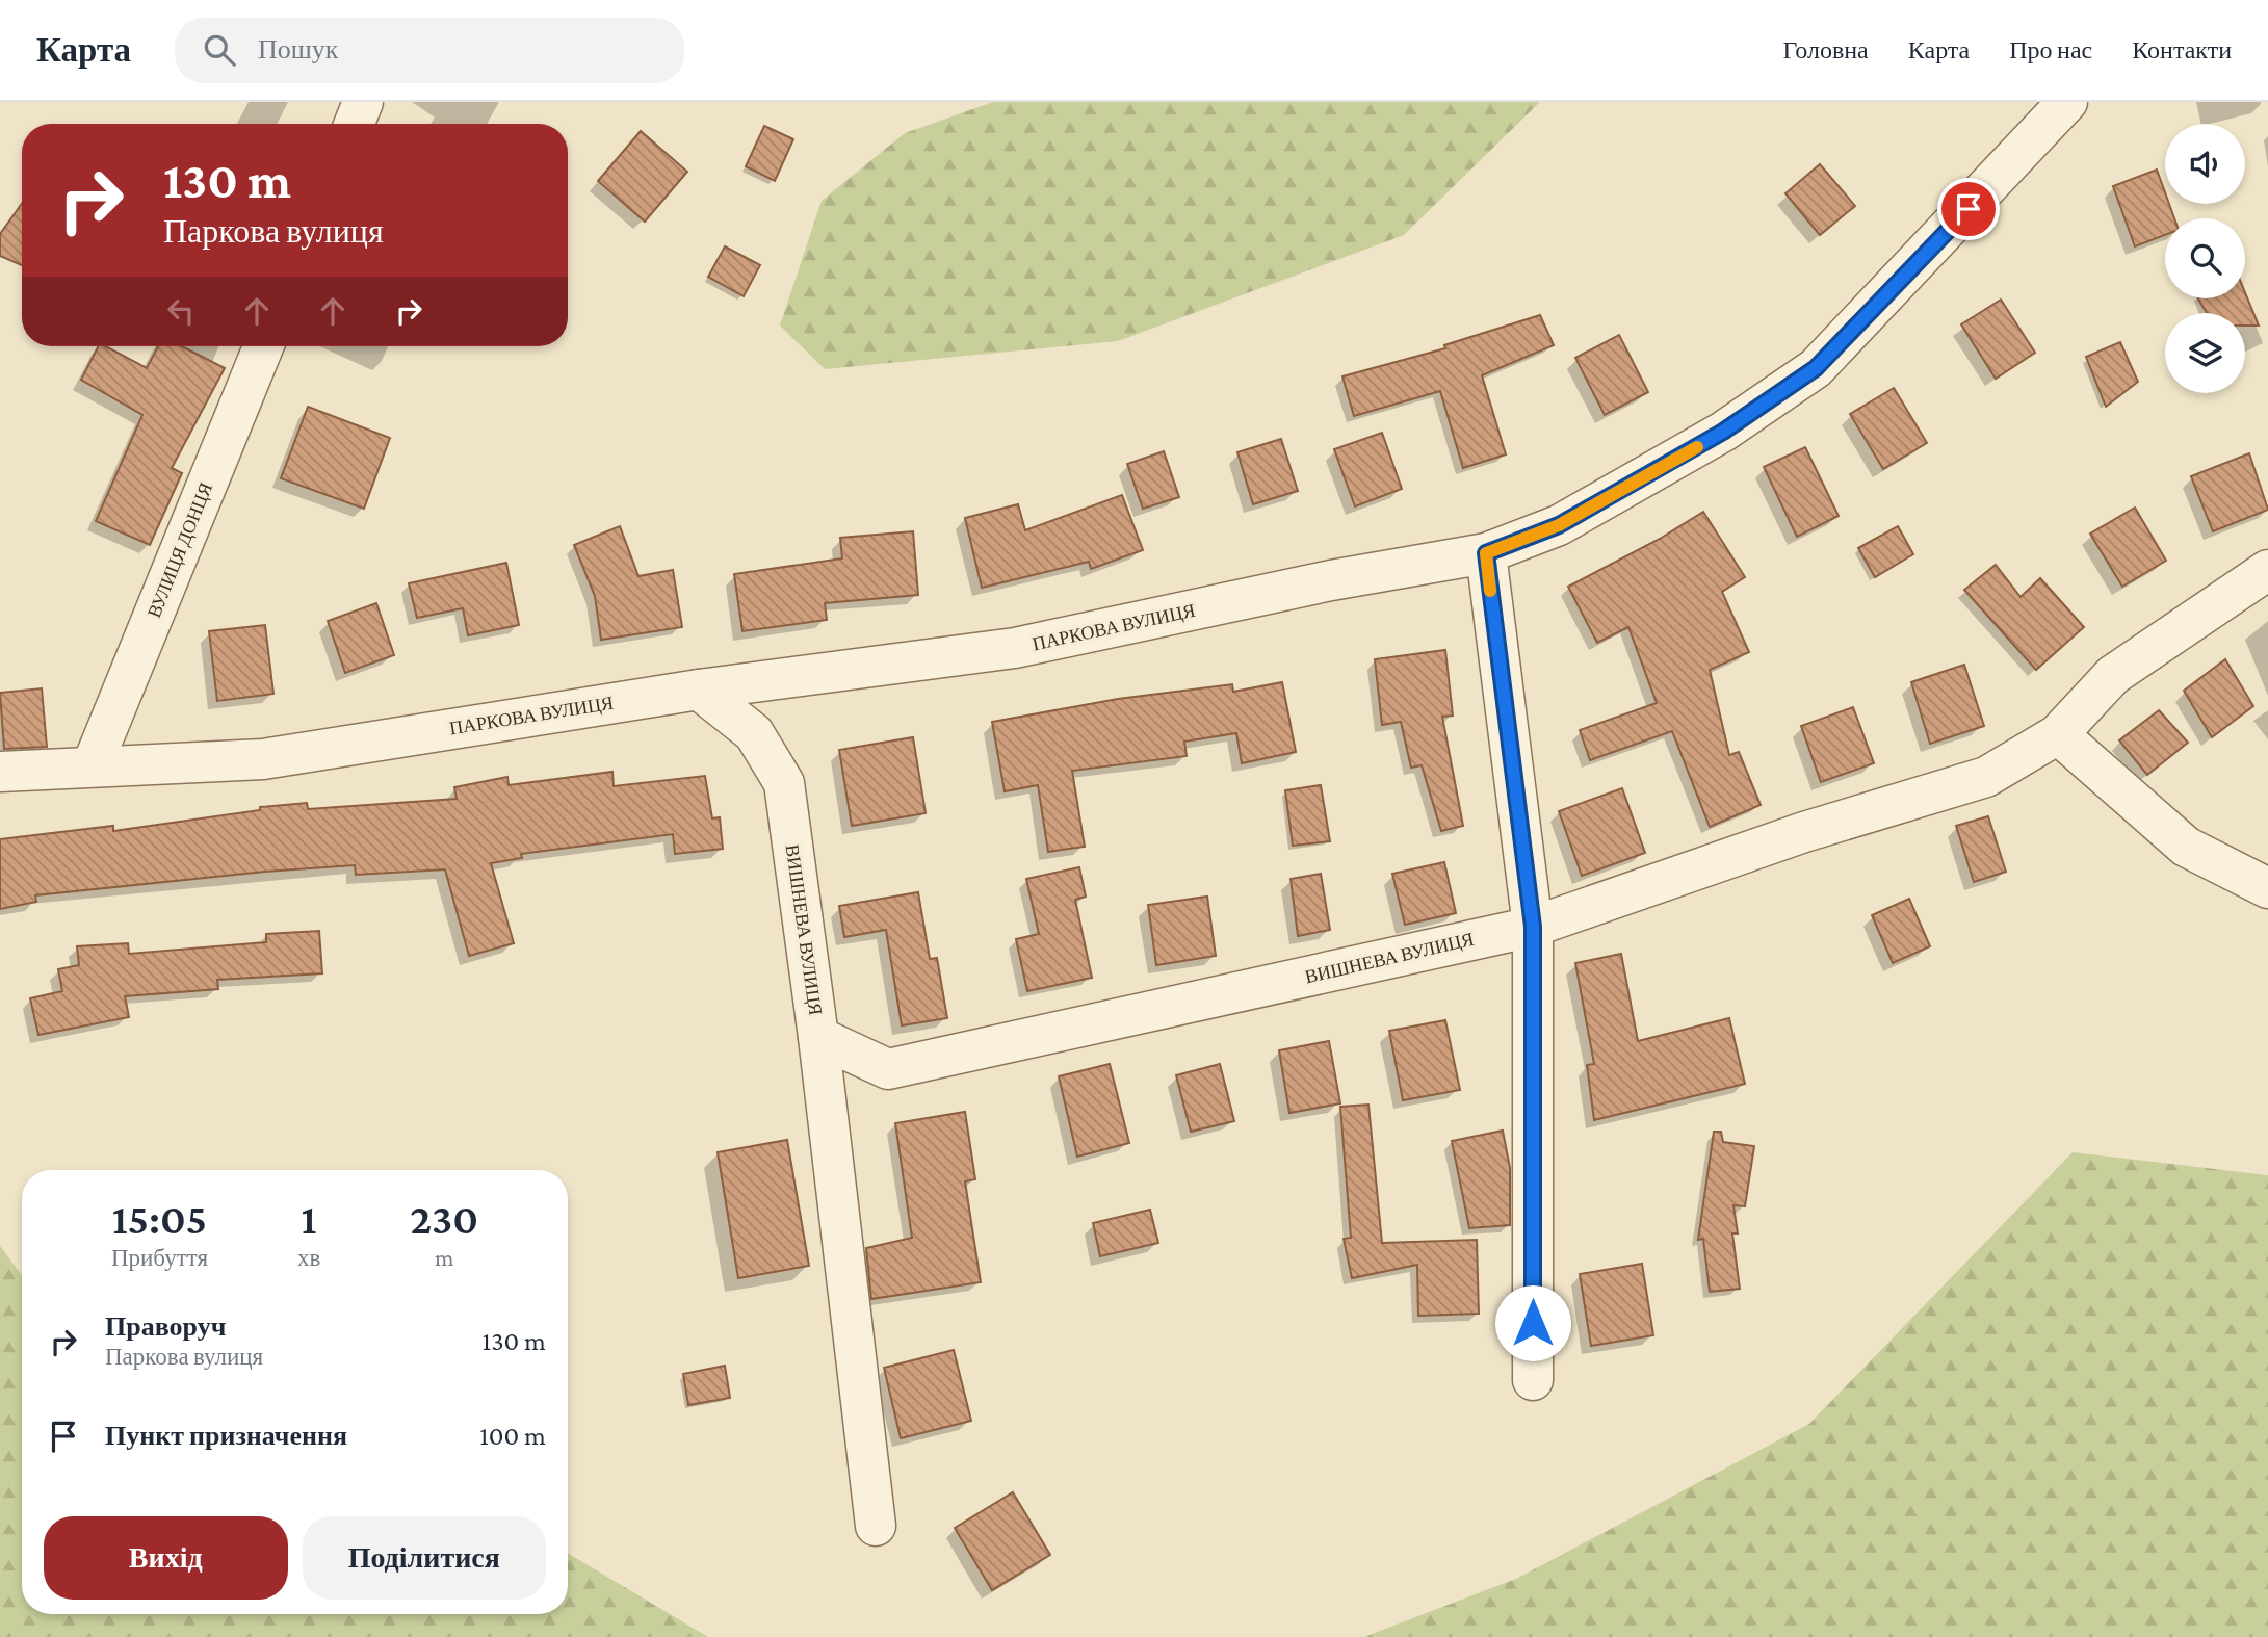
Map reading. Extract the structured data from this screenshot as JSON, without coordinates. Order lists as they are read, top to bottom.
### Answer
{
  "streets": {
    "street": ["ВУЛИЦЯ ДОНЦЯ", "ПАРКОВА ВУЛИЦЯ", "ВИШНЕВА ВУЛИЦЯ"]
  },
  "crossings": [
    ["ВУЛИЦЯ ДОНЦЯ", "ПАРКОВА ВУЛИЦЯ"],
    ["ПАРКОВА ВУЛИЦЯ", "ВИШНЕВА ВУЛИЦЯ"]
  ],
  "page": {
    "header": "Карта",
    "search": "Пошук",
    "nav": [
      "Головна",
      "Карта",
      "Про нас",
      "Контакти"
    ],
    "turn": ["130 m", "Паркова вулиця"],
    "eta": [
      "15:05",
      "Прибуття",
      "1",
      "хв",
      "230",
      "m"
    ],
    "list": [
      {
        "name": "Праворуч",
        "note": "Паркова вулиця",
        "value": "130 m"
      },
      {
        "name": "Пункт призначення",
        "value": "100 m"
      }
    ],
    "buttons": ["Вихід", "Поділитися"]
  }
}
